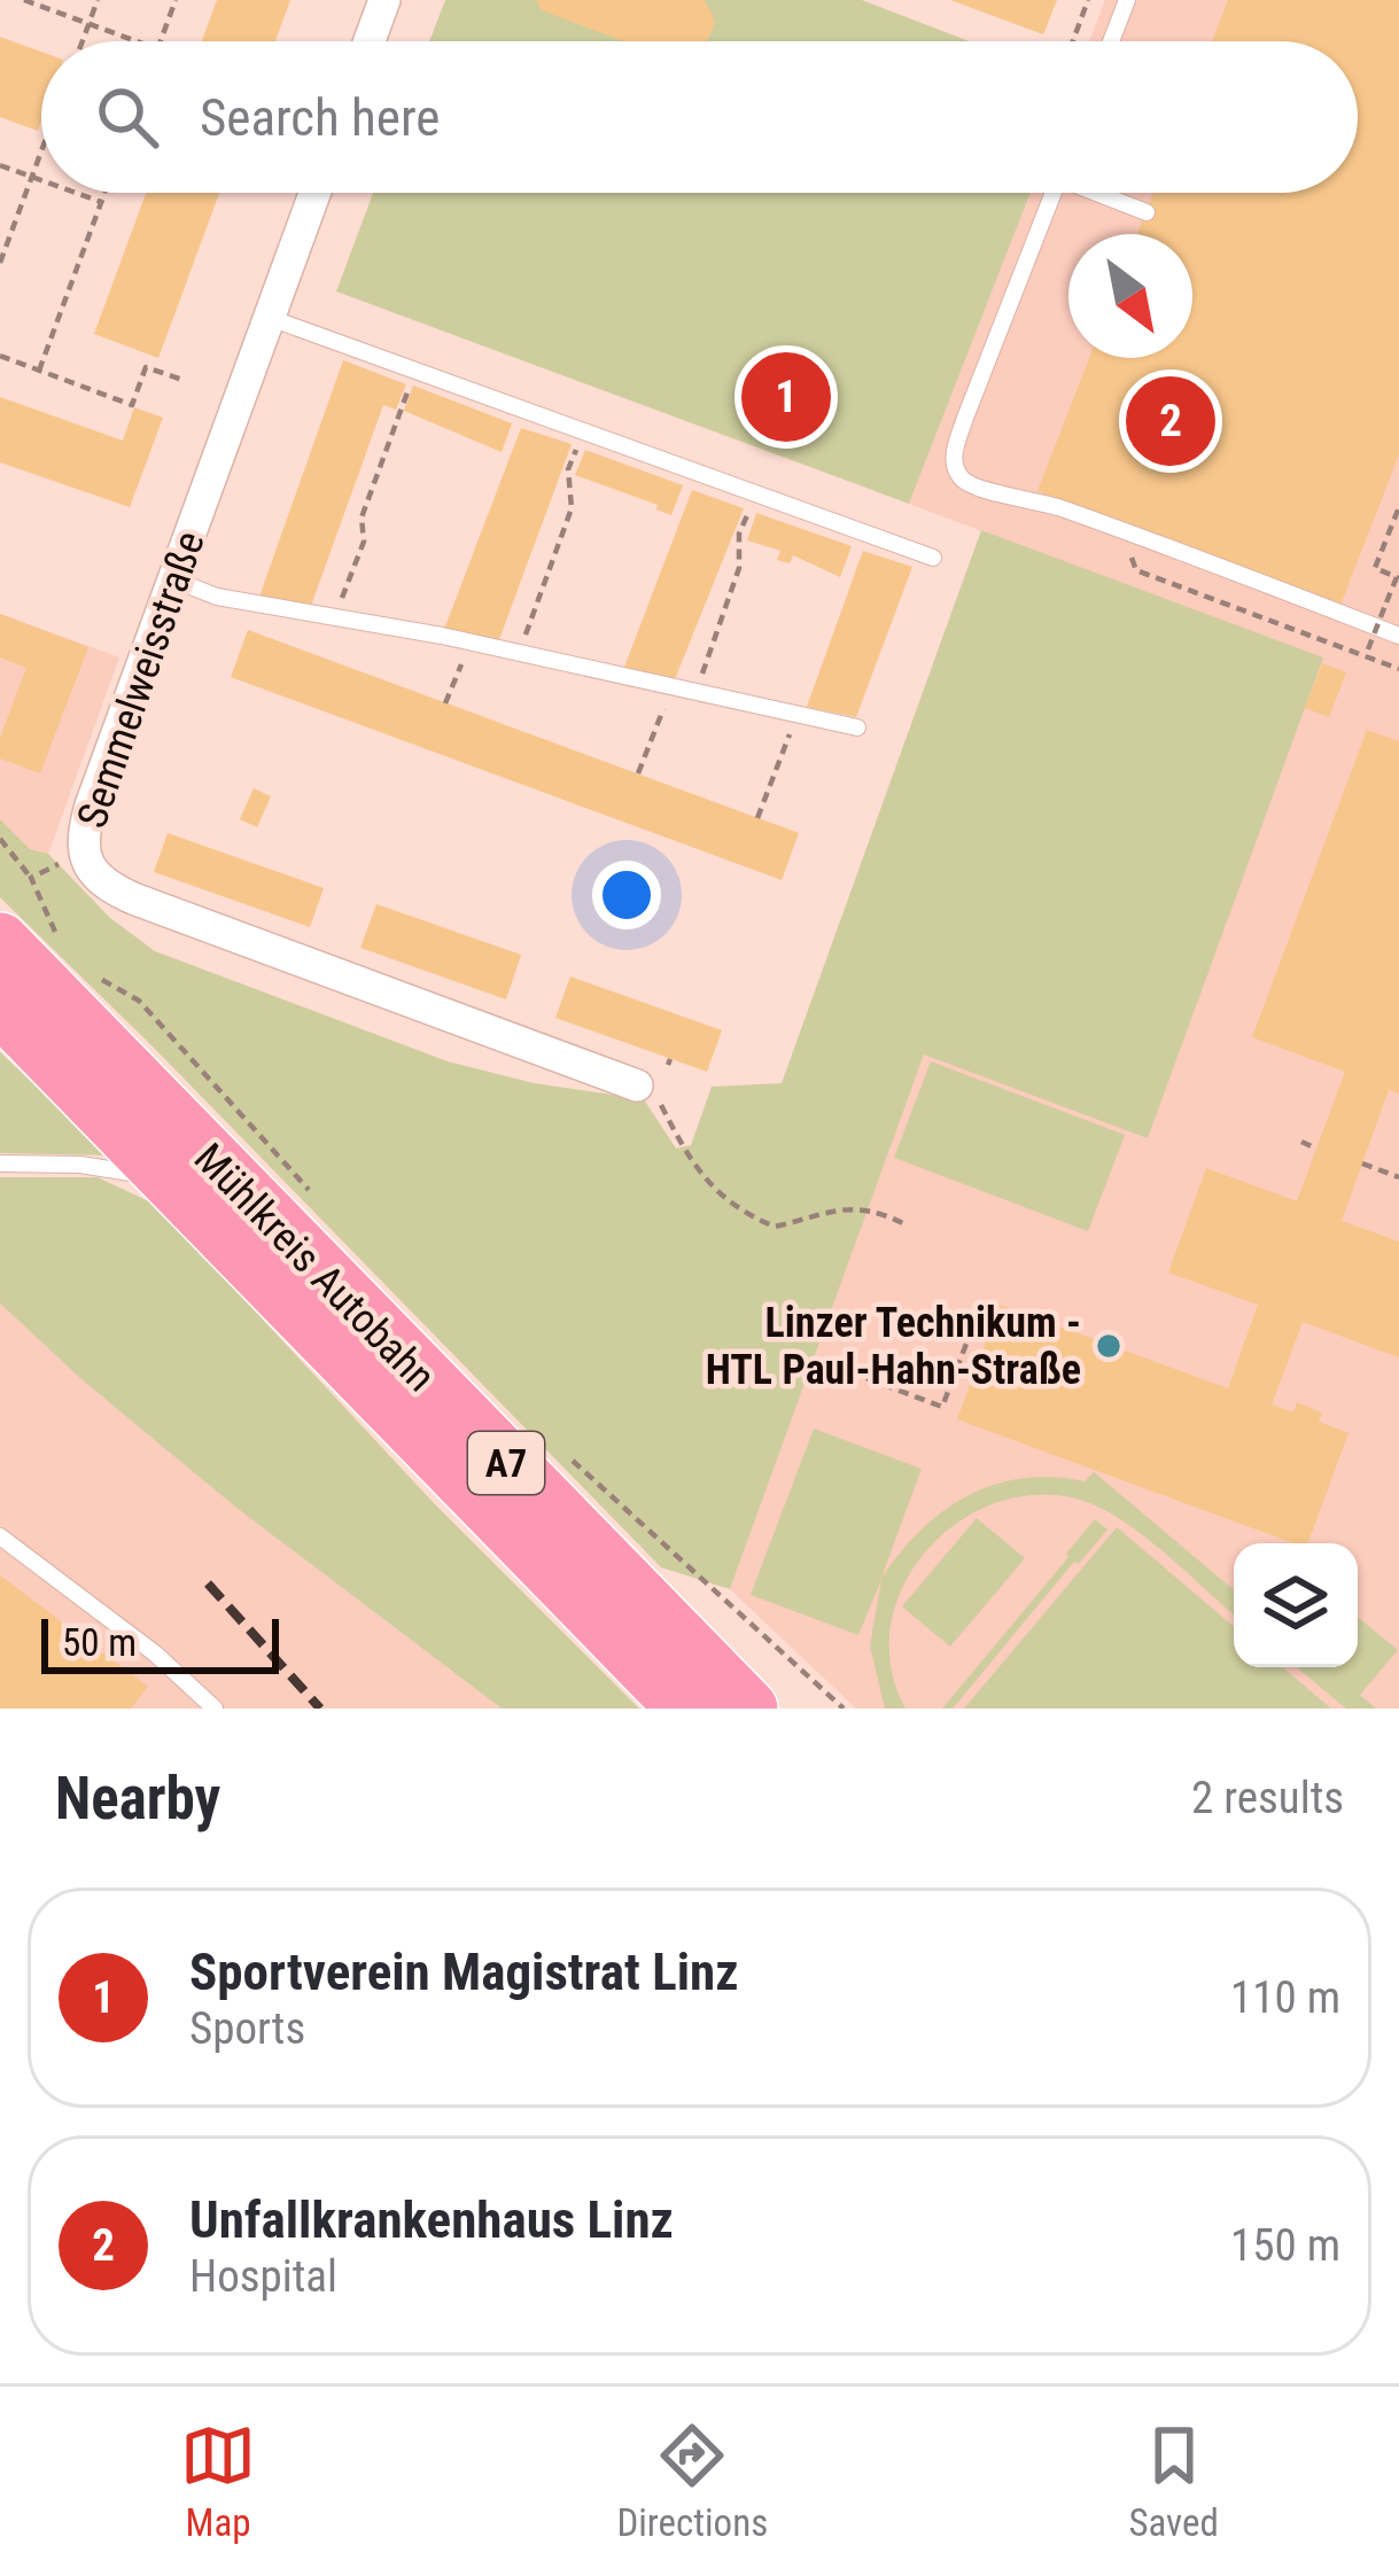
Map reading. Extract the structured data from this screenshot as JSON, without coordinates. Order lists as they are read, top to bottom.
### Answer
{
  "streets": {
    "highway": ["Mühlkreis Autobahn", "A7"],
    "street": ["Semmelweisstraße"]
  },
  "places": ["Linzer Technikum - HTL Paul-Hahn-Straße"],
  "scale_bar": "50 m",
  "north": "bottom right",
  "page": {
    "search": "Search here",
    "pins": ["1", "2"],
    "scale": "50 m",
    "heading": ["Nearby", "2 results"],
    "list": [
      {
        "mark": "1",
        "name": "Sportverein Magistrat Linz",
        "note": "Sports",
        "value": "110 m"
      },
      {
        "mark": "2",
        "name": "Unfallkrankenhaus Linz",
        "note": "Hospital",
        "value": "150 m"
      }
    ],
    "nav": ["Map", "Directions", "Saved"]
  }
}
